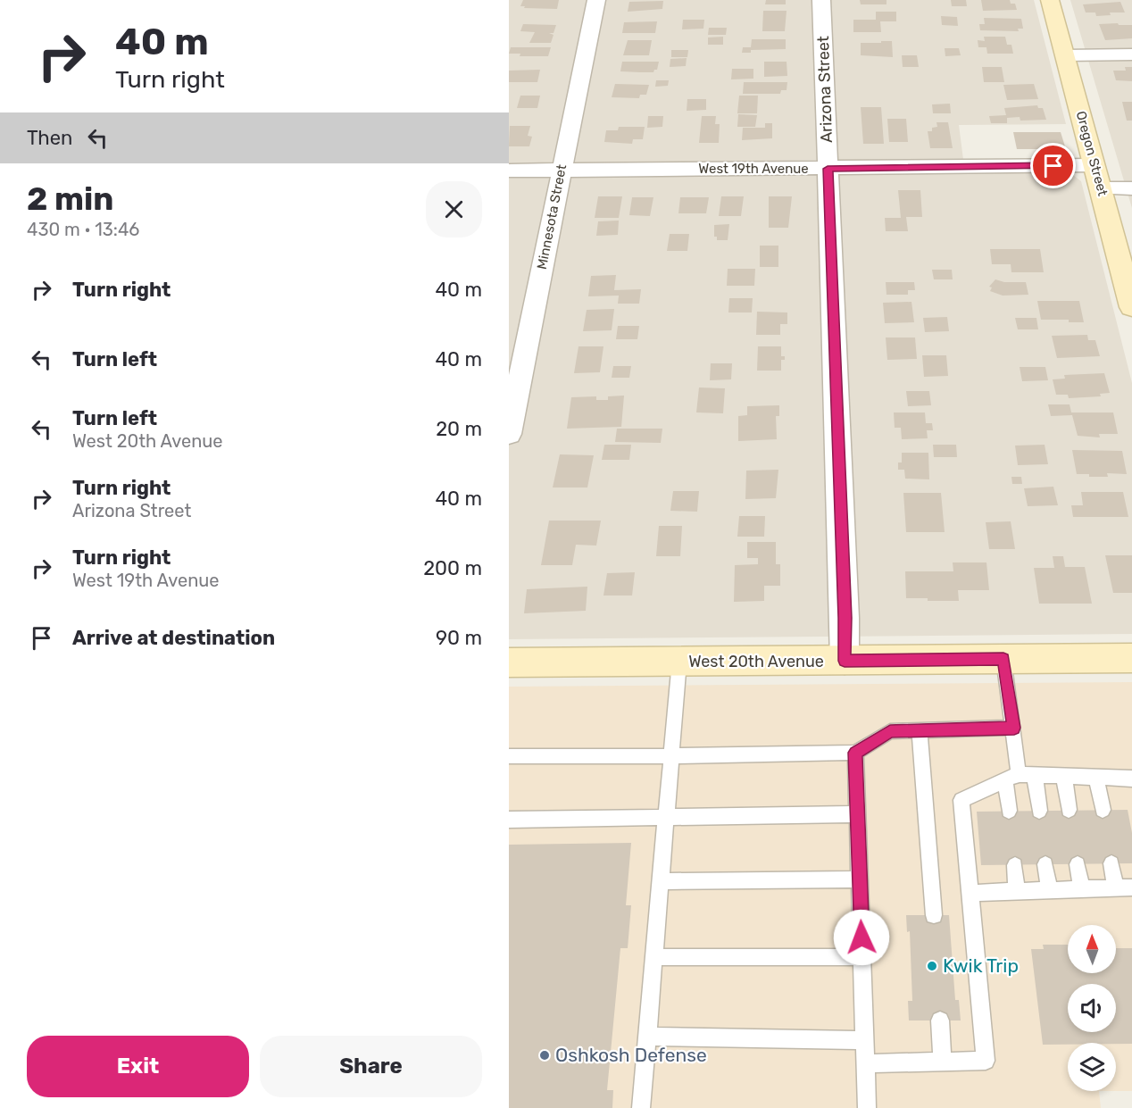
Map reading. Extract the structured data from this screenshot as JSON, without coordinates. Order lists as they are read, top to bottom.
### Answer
{
  "streets": {
    "main road": ["Oregon Street", "West 20th Avenue"],
    "street": ["Arizona Street", "West 19th Avenue", "Minnesota Street"]
  },
  "crossings": [
    ["Arizona Street", "West 19th Avenue"],
    ["Arizona Street", "West 20th Avenue"],
    ["Oregon Street", "West 19th Avenue"],
    ["West 19th Avenue", "Minnesota Street"]
  ],
  "places": ["Kwik Trip", "Oshkosh Defense"],
  "north": "top",
  "page": {
    "turn": ["40 m", "Turn right"],
    "then": "Then",
    "heading": ["2 min", "430 m · 13:46"],
    "list": [
      {
        "name": "Turn right",
        "value": "40 m"
      },
      {
        "name": "Turn left",
        "value": "40 m"
      },
      {
        "name": "Turn left",
        "note": "West 20th Avenue",
        "value": "20 m"
      },
      {
        "name": "Turn right",
        "note": "Arizona Street",
        "value": "40 m"
      },
      {
        "name": "Turn right",
        "note": "West 19th Avenue",
        "value": "200 m"
      },
      {
        "name": "Arrive at destination",
        "value": "90 m"
      }
    ],
    "buttons": ["Exit", "Share"]
  }
}
